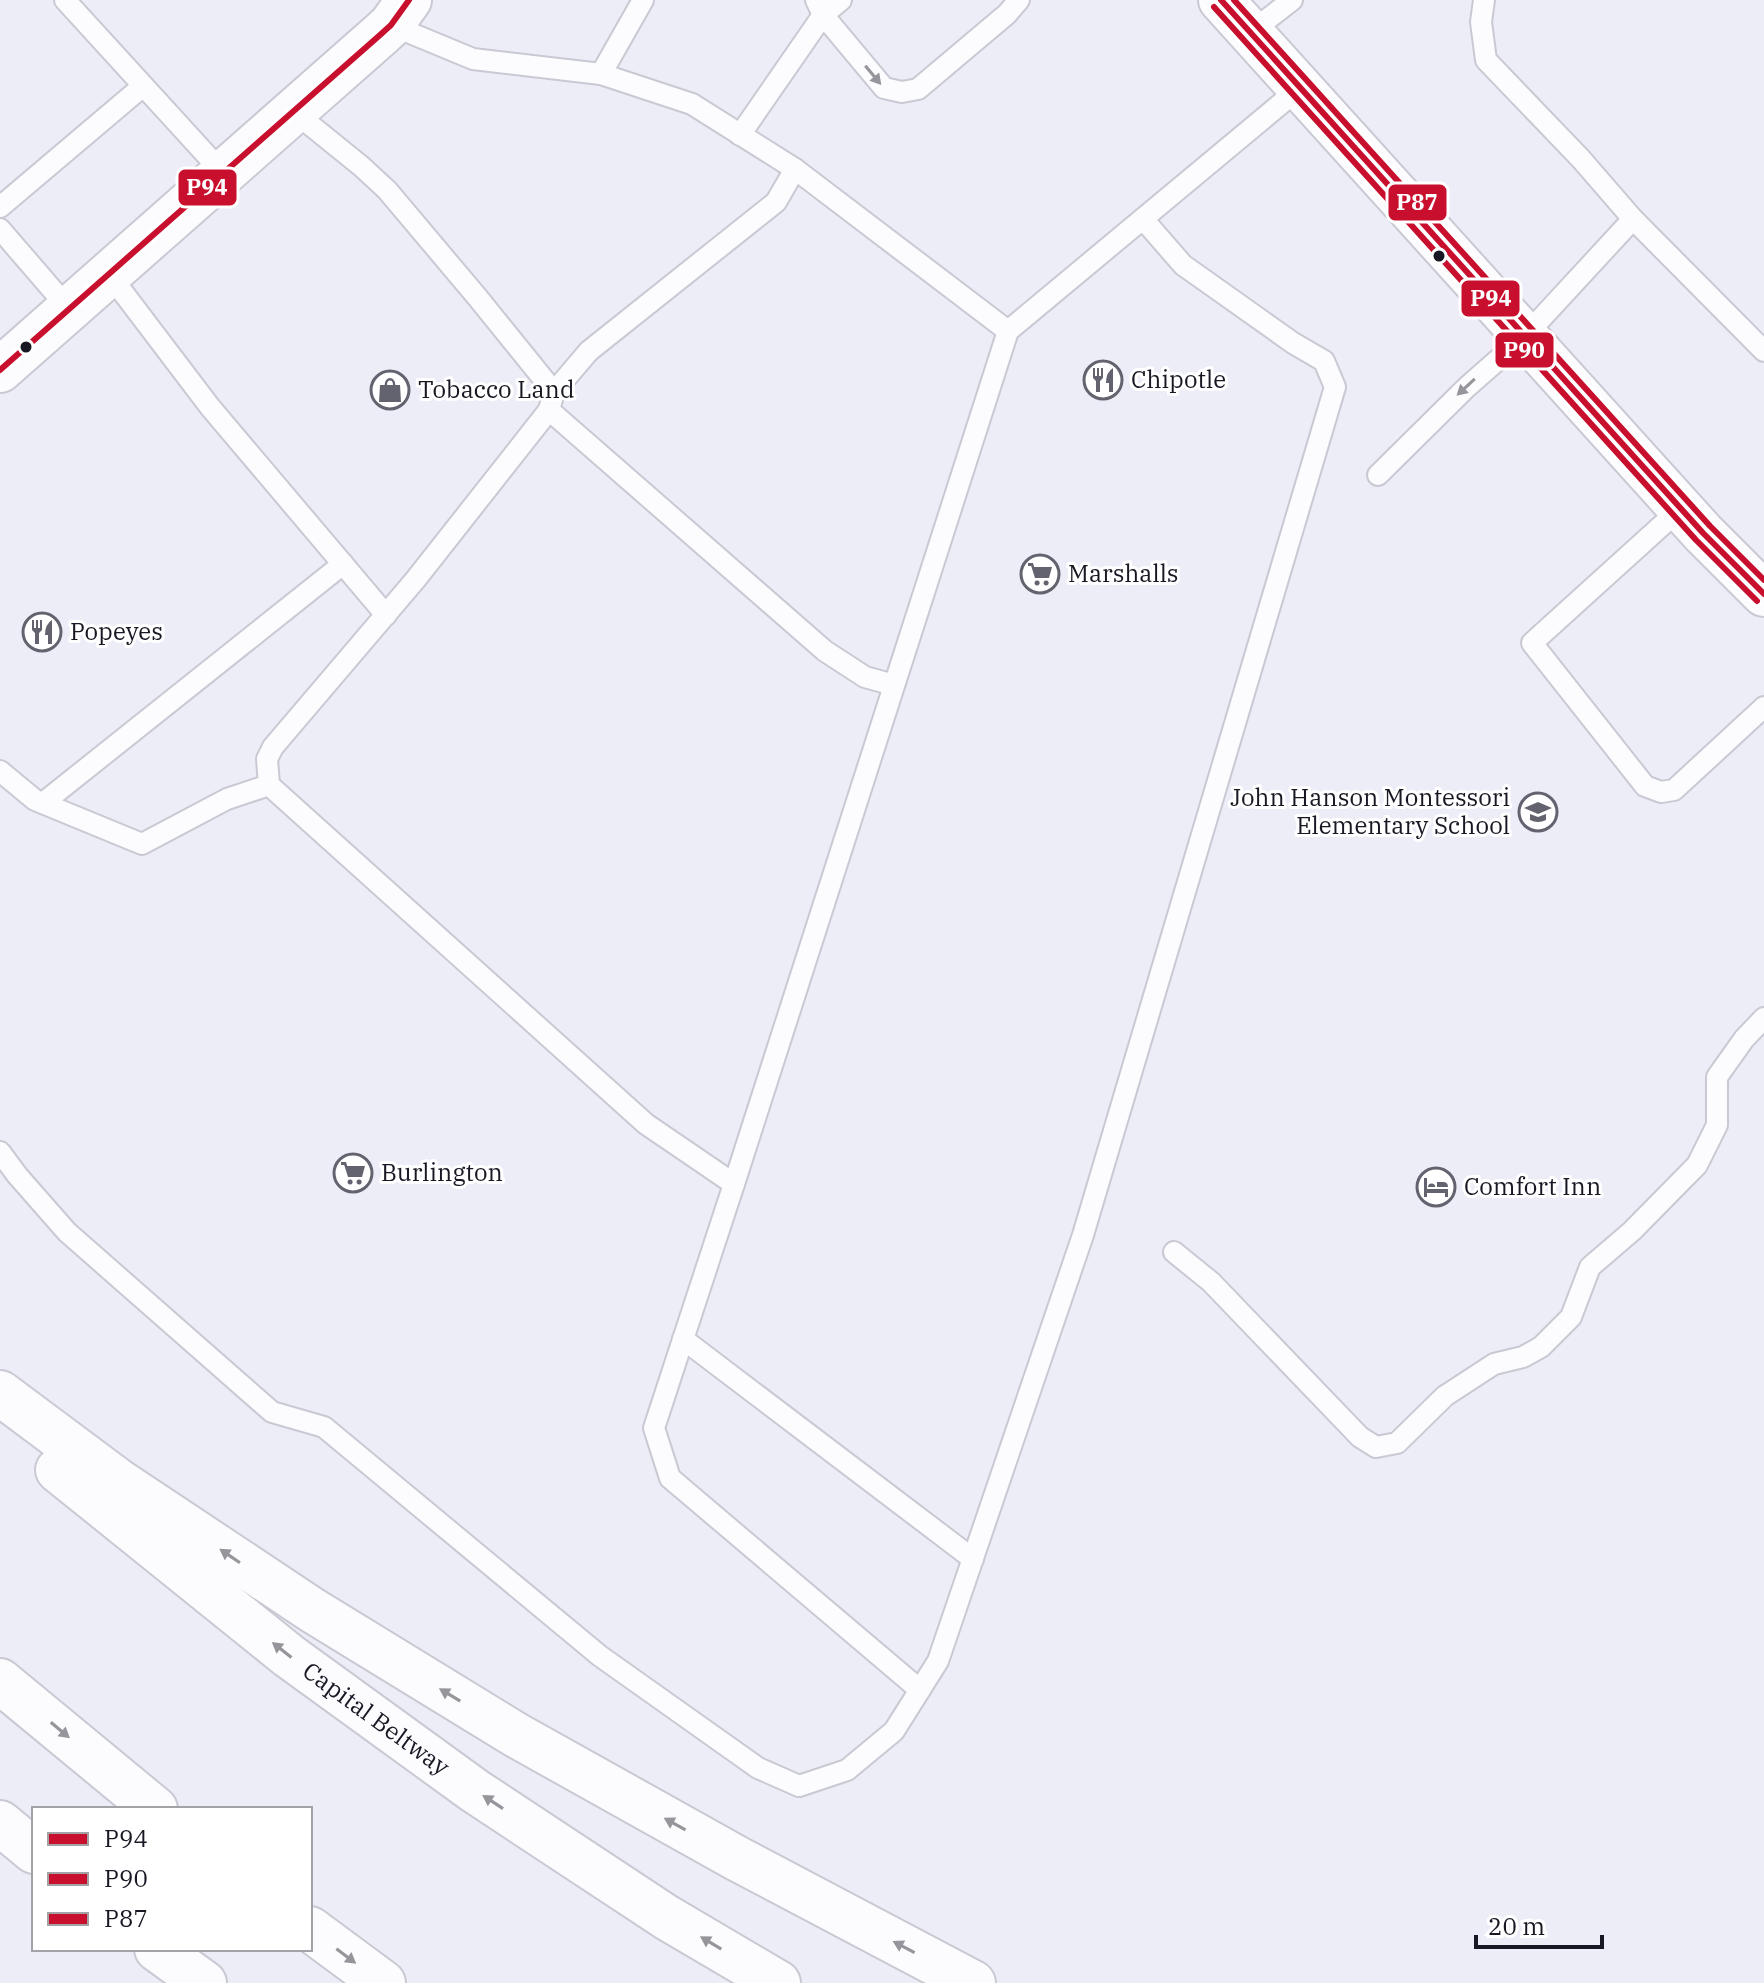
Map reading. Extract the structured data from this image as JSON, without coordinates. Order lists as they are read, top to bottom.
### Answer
{
  "streets": {
    "main road": ["Capital Beltway"]
  },
  "places": {
    "restaurant": ["Chipotle", "Popeyes"],
    "shop": ["Tobacco Land"],
    "supermarket": ["Marshalls", "Burlington"],
    "school or university": ["John Hanson Montessori Elementary School"],
    "hotel": ["Comfort Inn"]
  },
  "lines": ["transit line P94", "transit line P87", "transit line P90"],
  "legend": ["P94", "P90", "P87"],
  "scale_bar": "20 m"
}
